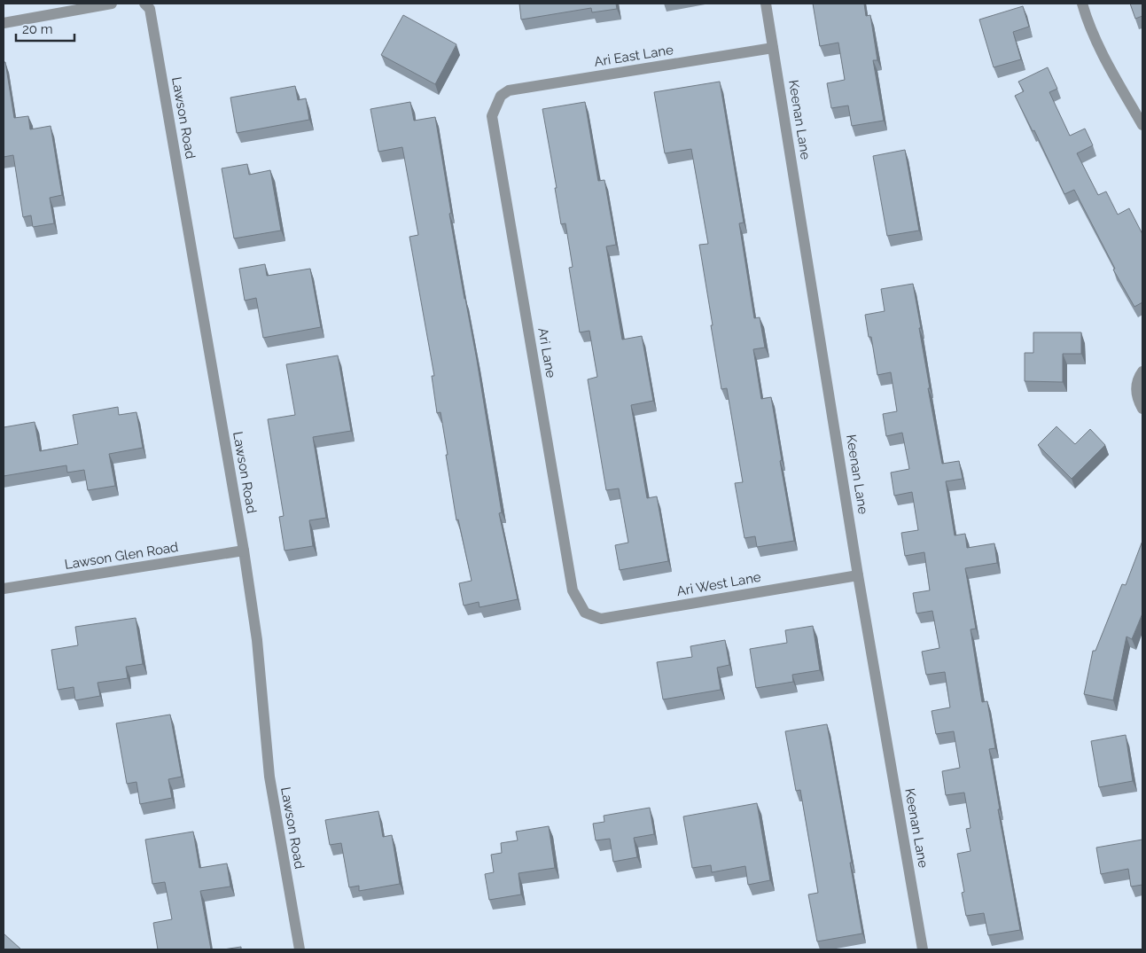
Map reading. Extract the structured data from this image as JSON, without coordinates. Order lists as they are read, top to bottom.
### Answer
{
  "streets": {
    "street": [
      "Ari East Lane",
      "Lawson Road",
      "Keenan Lane",
      "Ari Lane",
      "Lawson Glen Road",
      "Ari West Lane"
    ]
  },
  "crossings": [
    ["Ari East Lane", "Keenan Lane"],
    ["Ari East Lane", "Ari Lane"],
    ["Lawson Road", "Lawson Glen Road"],
    ["Keenan Lane", "Ari West Lane"],
    ["Ari Lane", "Ari West Lane"]
  ],
  "scale_bar": "20 m"
}
